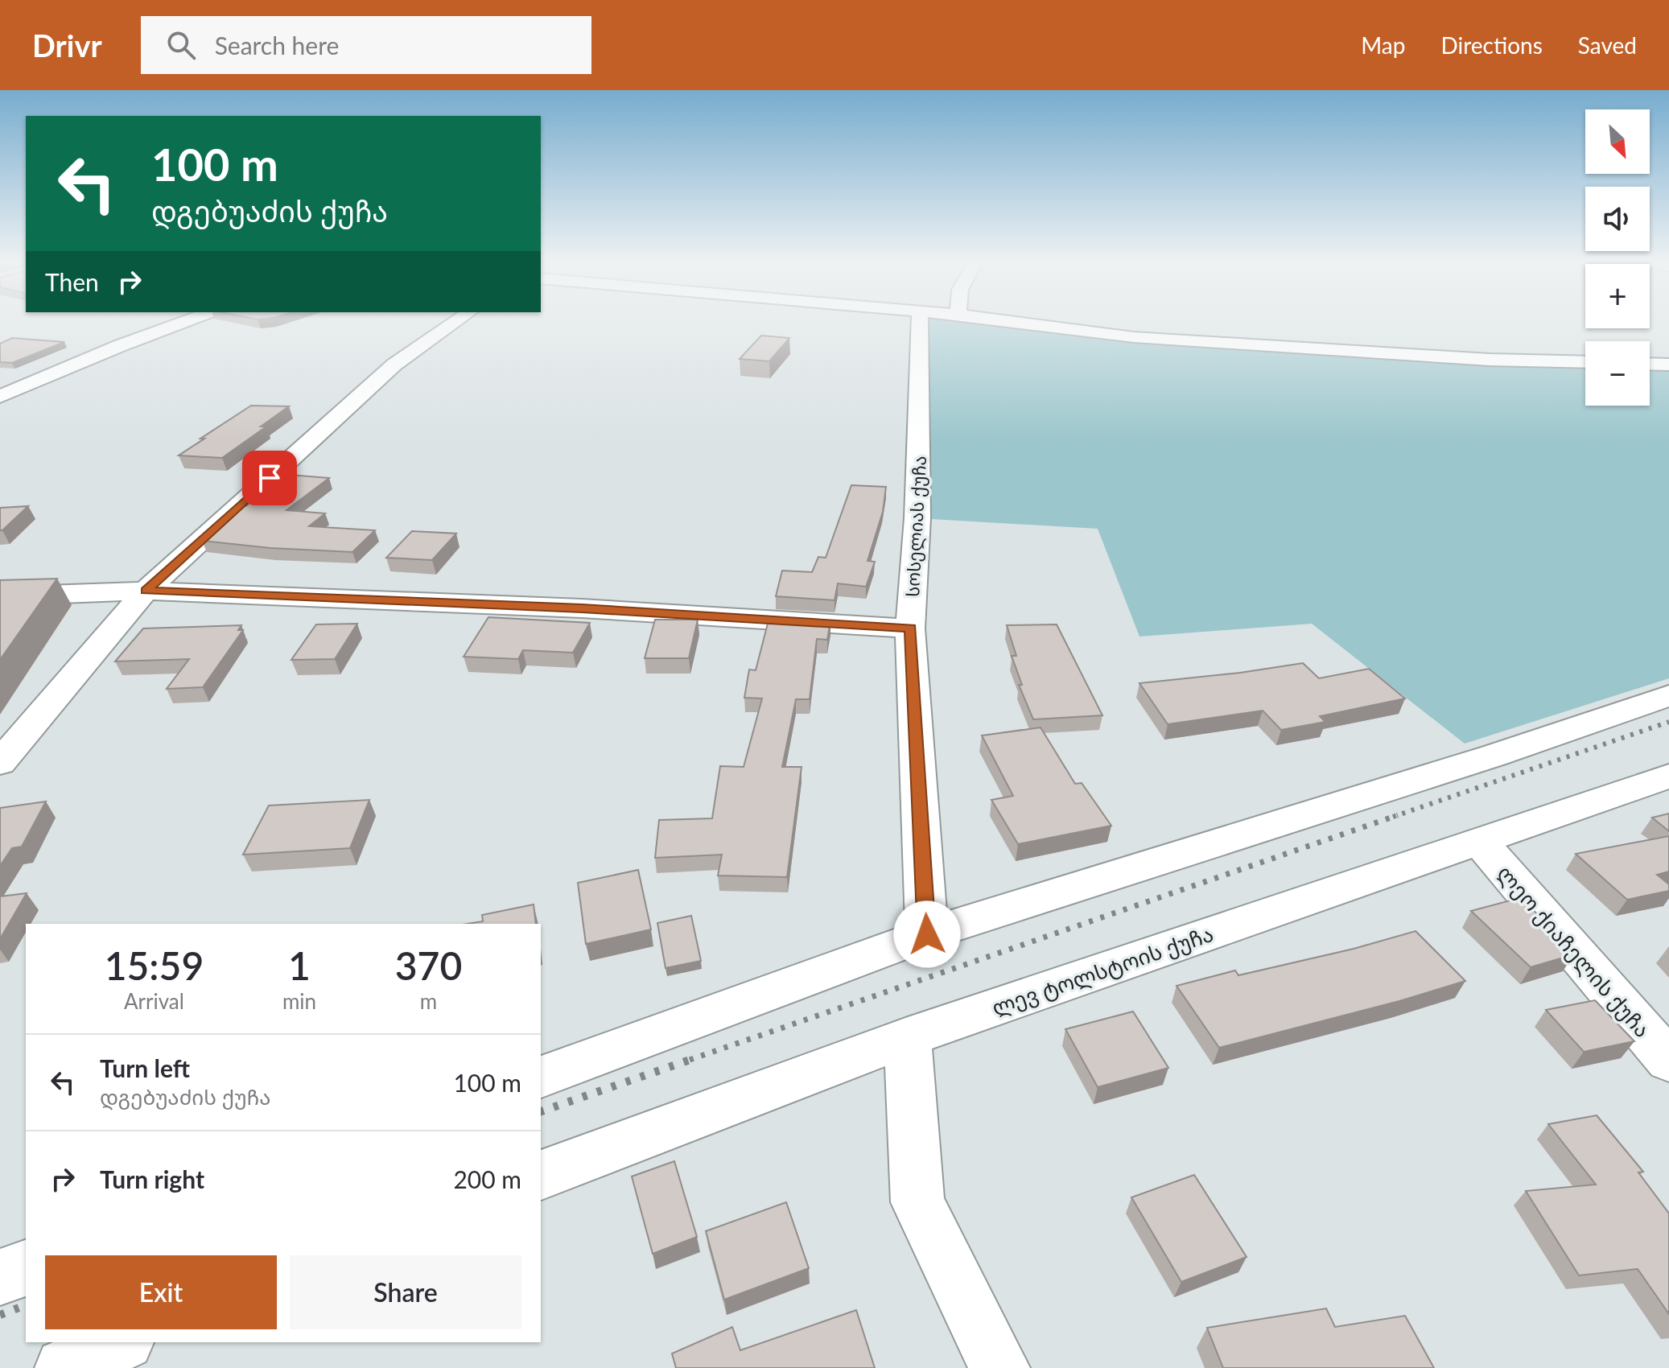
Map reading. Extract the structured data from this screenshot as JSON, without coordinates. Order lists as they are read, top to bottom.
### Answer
{
  "streets": {
    "street": ["სოსელიას ქუჩა", "ლეო ქიაჩელის ქუჩა", "ლევ ტოლსტოის ქუჩა"]
  },
  "crossings": [
    ["ლეო ქიაჩელის ქუჩა", "ლევ ტოლსტოის ქუჩა"]
  ],
  "north": "bottom right",
  "page": {
    "header": "Drivr",
    "search": "Search here",
    "nav": ["Map", "Directions", "Saved"],
    "map_buttons": ["+", "−"],
    "turn": ["100 m", "დგებუაძის ქუჩა"],
    "then": "Then",
    "eta": [
      "15:59",
      "Arrival",
      "1",
      "min",
      "370",
      "m"
    ],
    "list": [
      {
        "name": "Turn left",
        "note": "დგებუაძის ქუჩა",
        "value": "100 m"
      },
      {
        "name": "Turn right",
        "value": "200 m"
      }
    ],
    "buttons": ["Exit", "Share"]
  }
}
